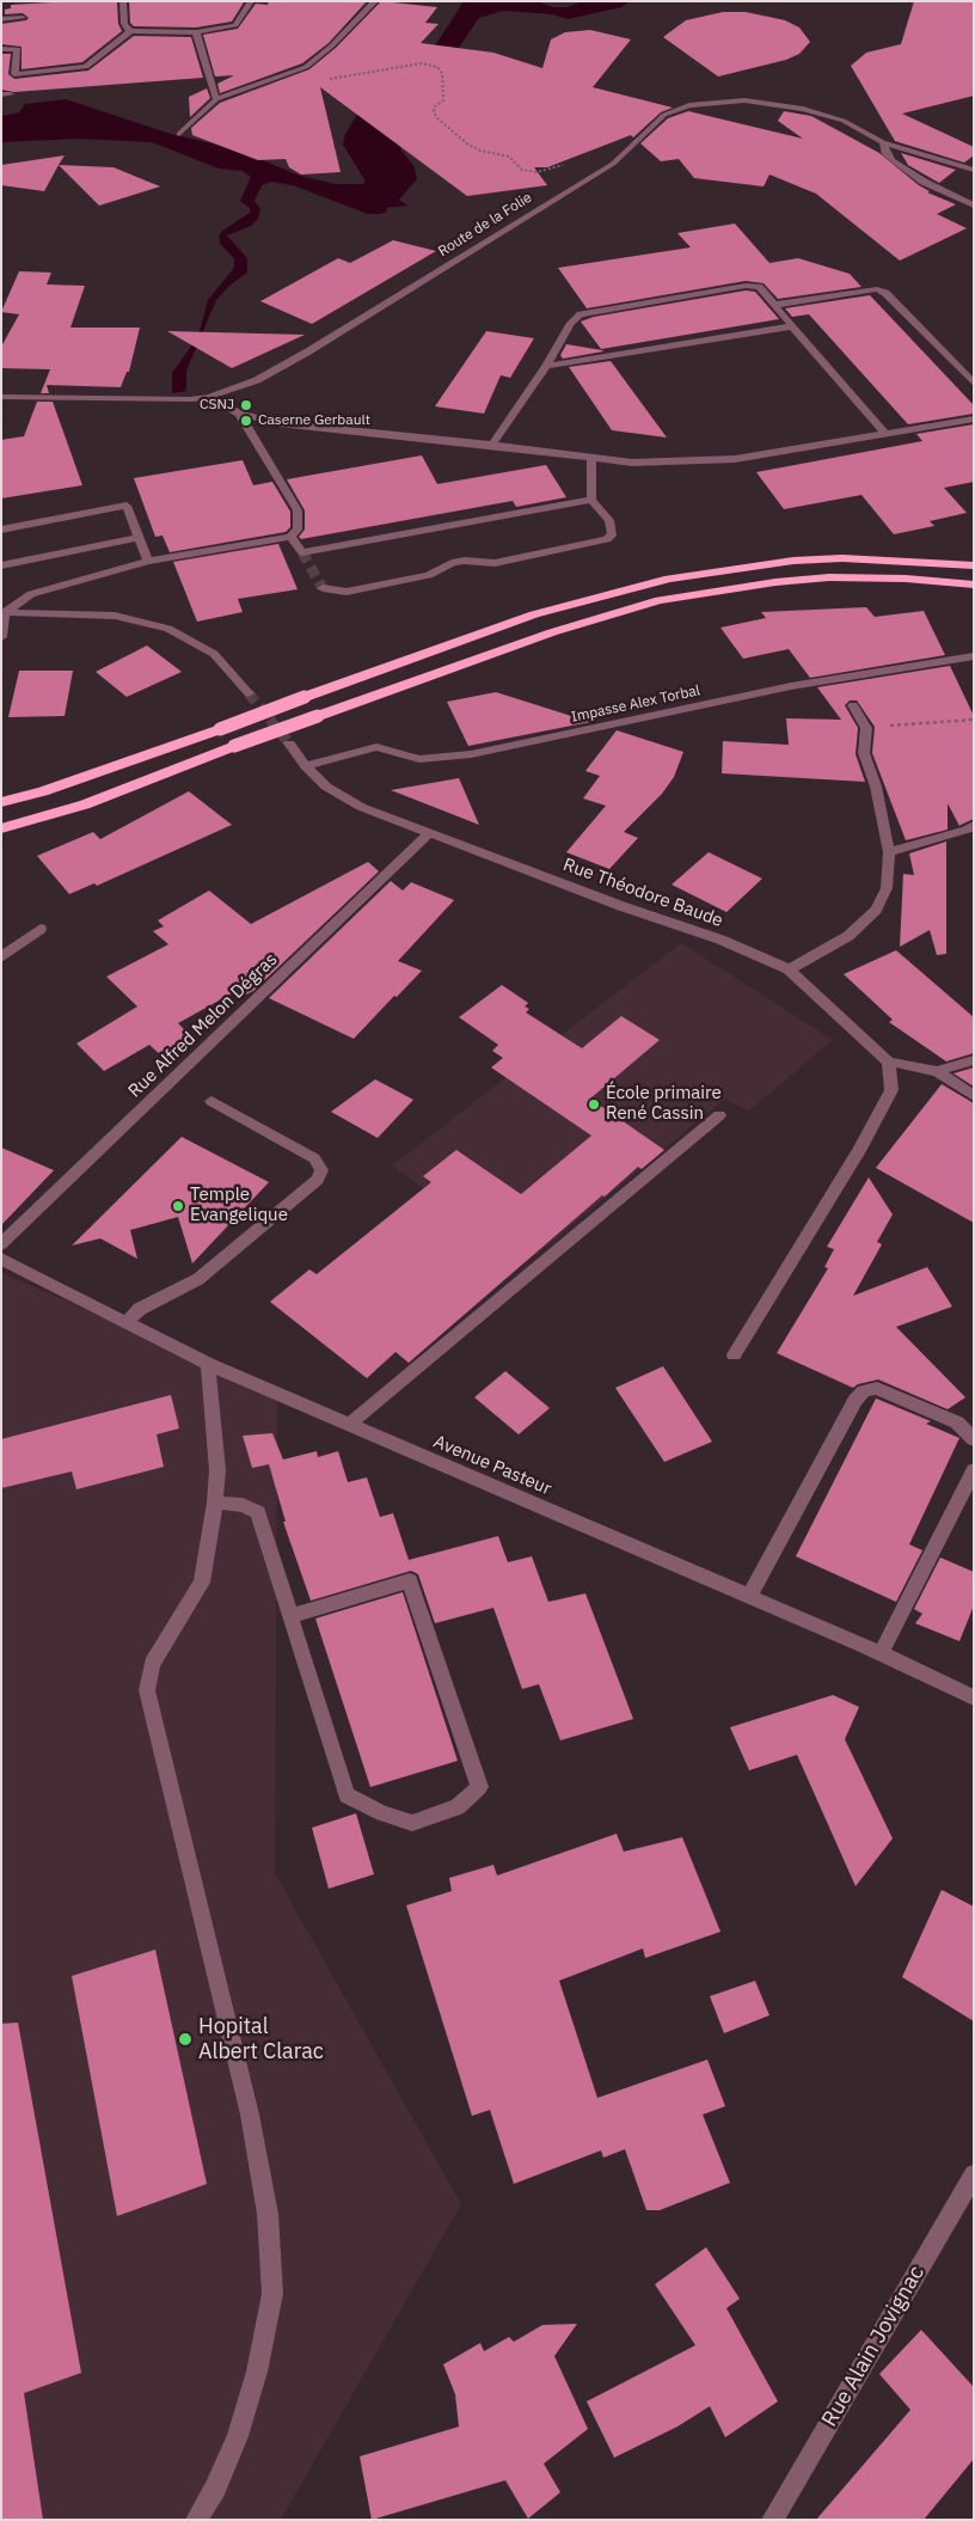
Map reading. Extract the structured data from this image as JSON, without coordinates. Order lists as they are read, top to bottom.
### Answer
{
  "streets": {
    "street": [
      "Route de la Folie",
      "Impasse Alex Torbal",
      "Rue Théodore Baude",
      "Rue Alfred Melon Dégras",
      "Avenue Pasteur",
      "Rue Alain Jovignac"
    ]
  },
  "crossings": [
    ["Impasse Alex Torbal", "Rue Théodore Baude"],
    ["Rue Théodore Baude", "Rue Alfred Melon Dégras"]
  ],
  "places": [
    "CSNJ",
    "Caserne Gerbault",
    "École primaire René Cassin",
    "Temple Evangelique",
    "Hopital Albert Clarac"
  ]
}
